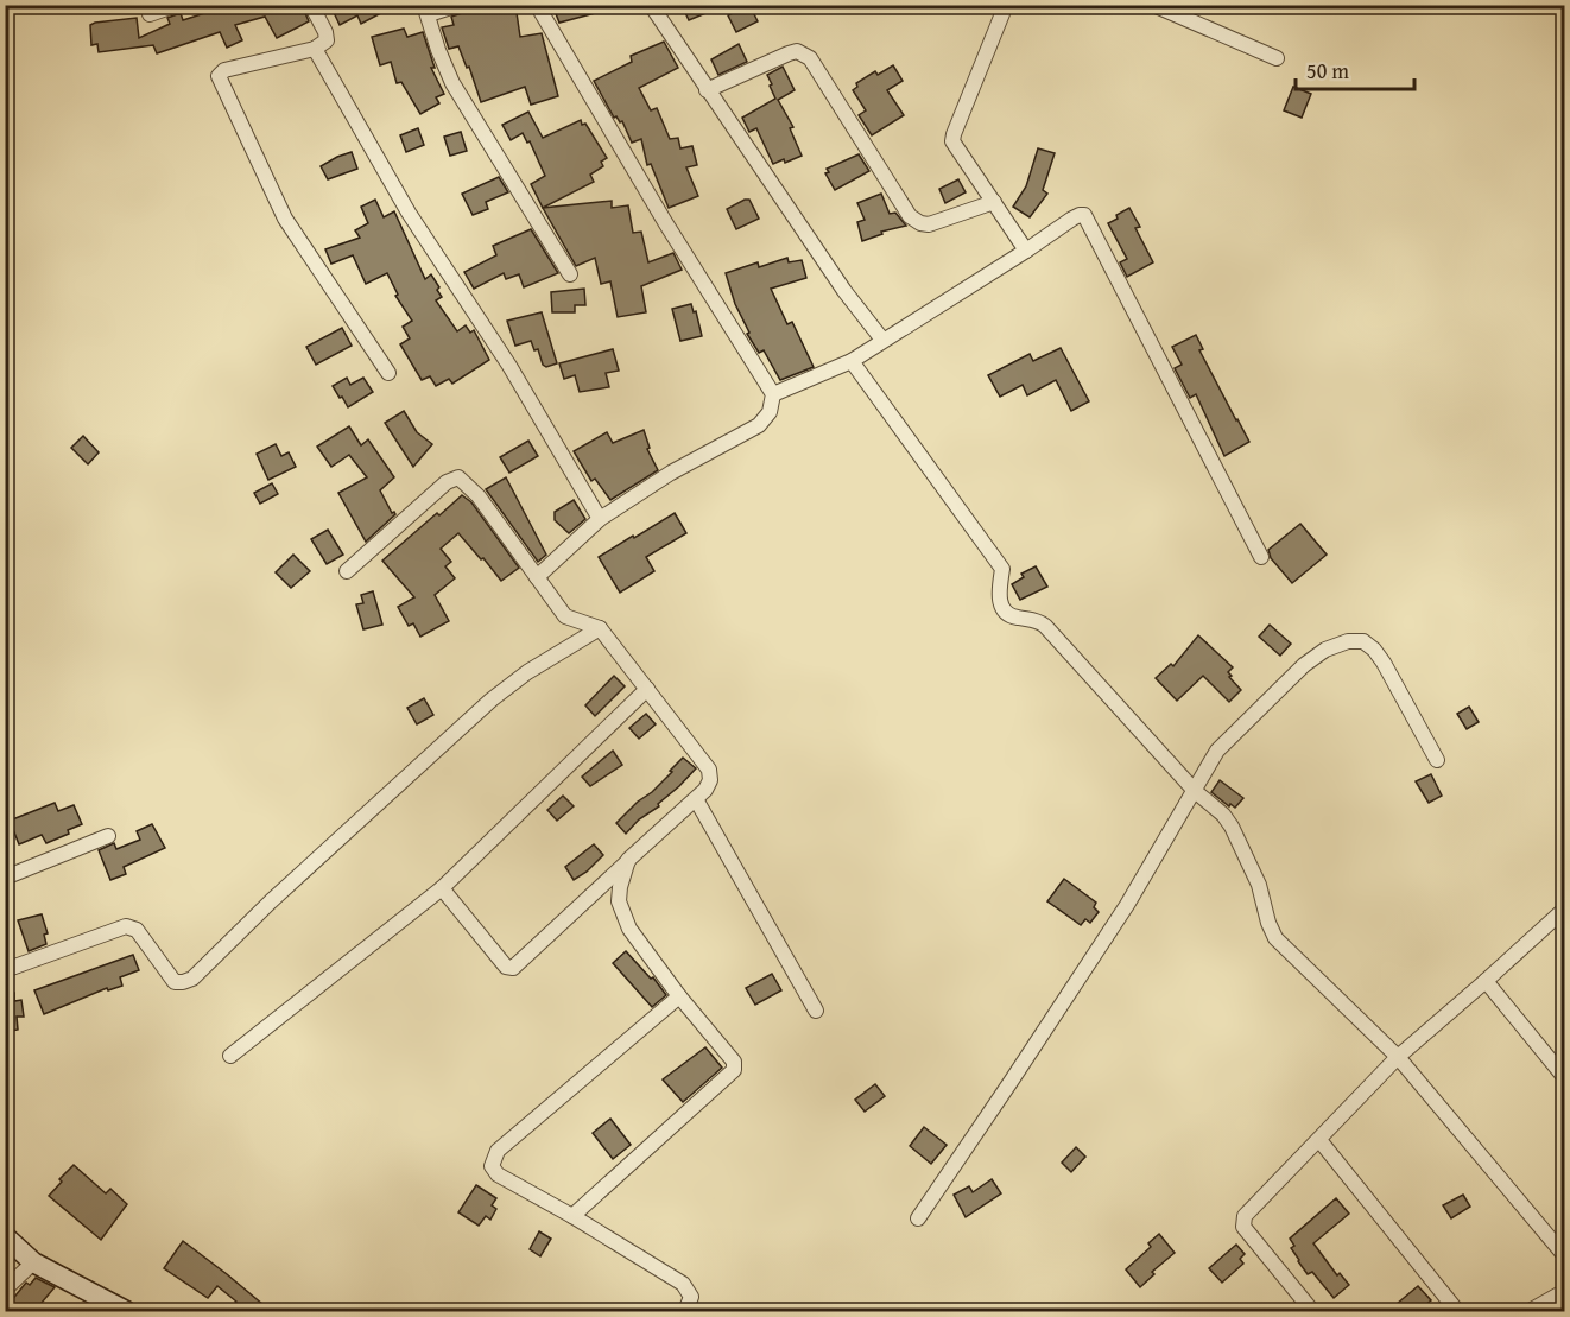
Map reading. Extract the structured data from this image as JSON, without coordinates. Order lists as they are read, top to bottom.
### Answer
{
  "scale_bar": "50 m"
}
